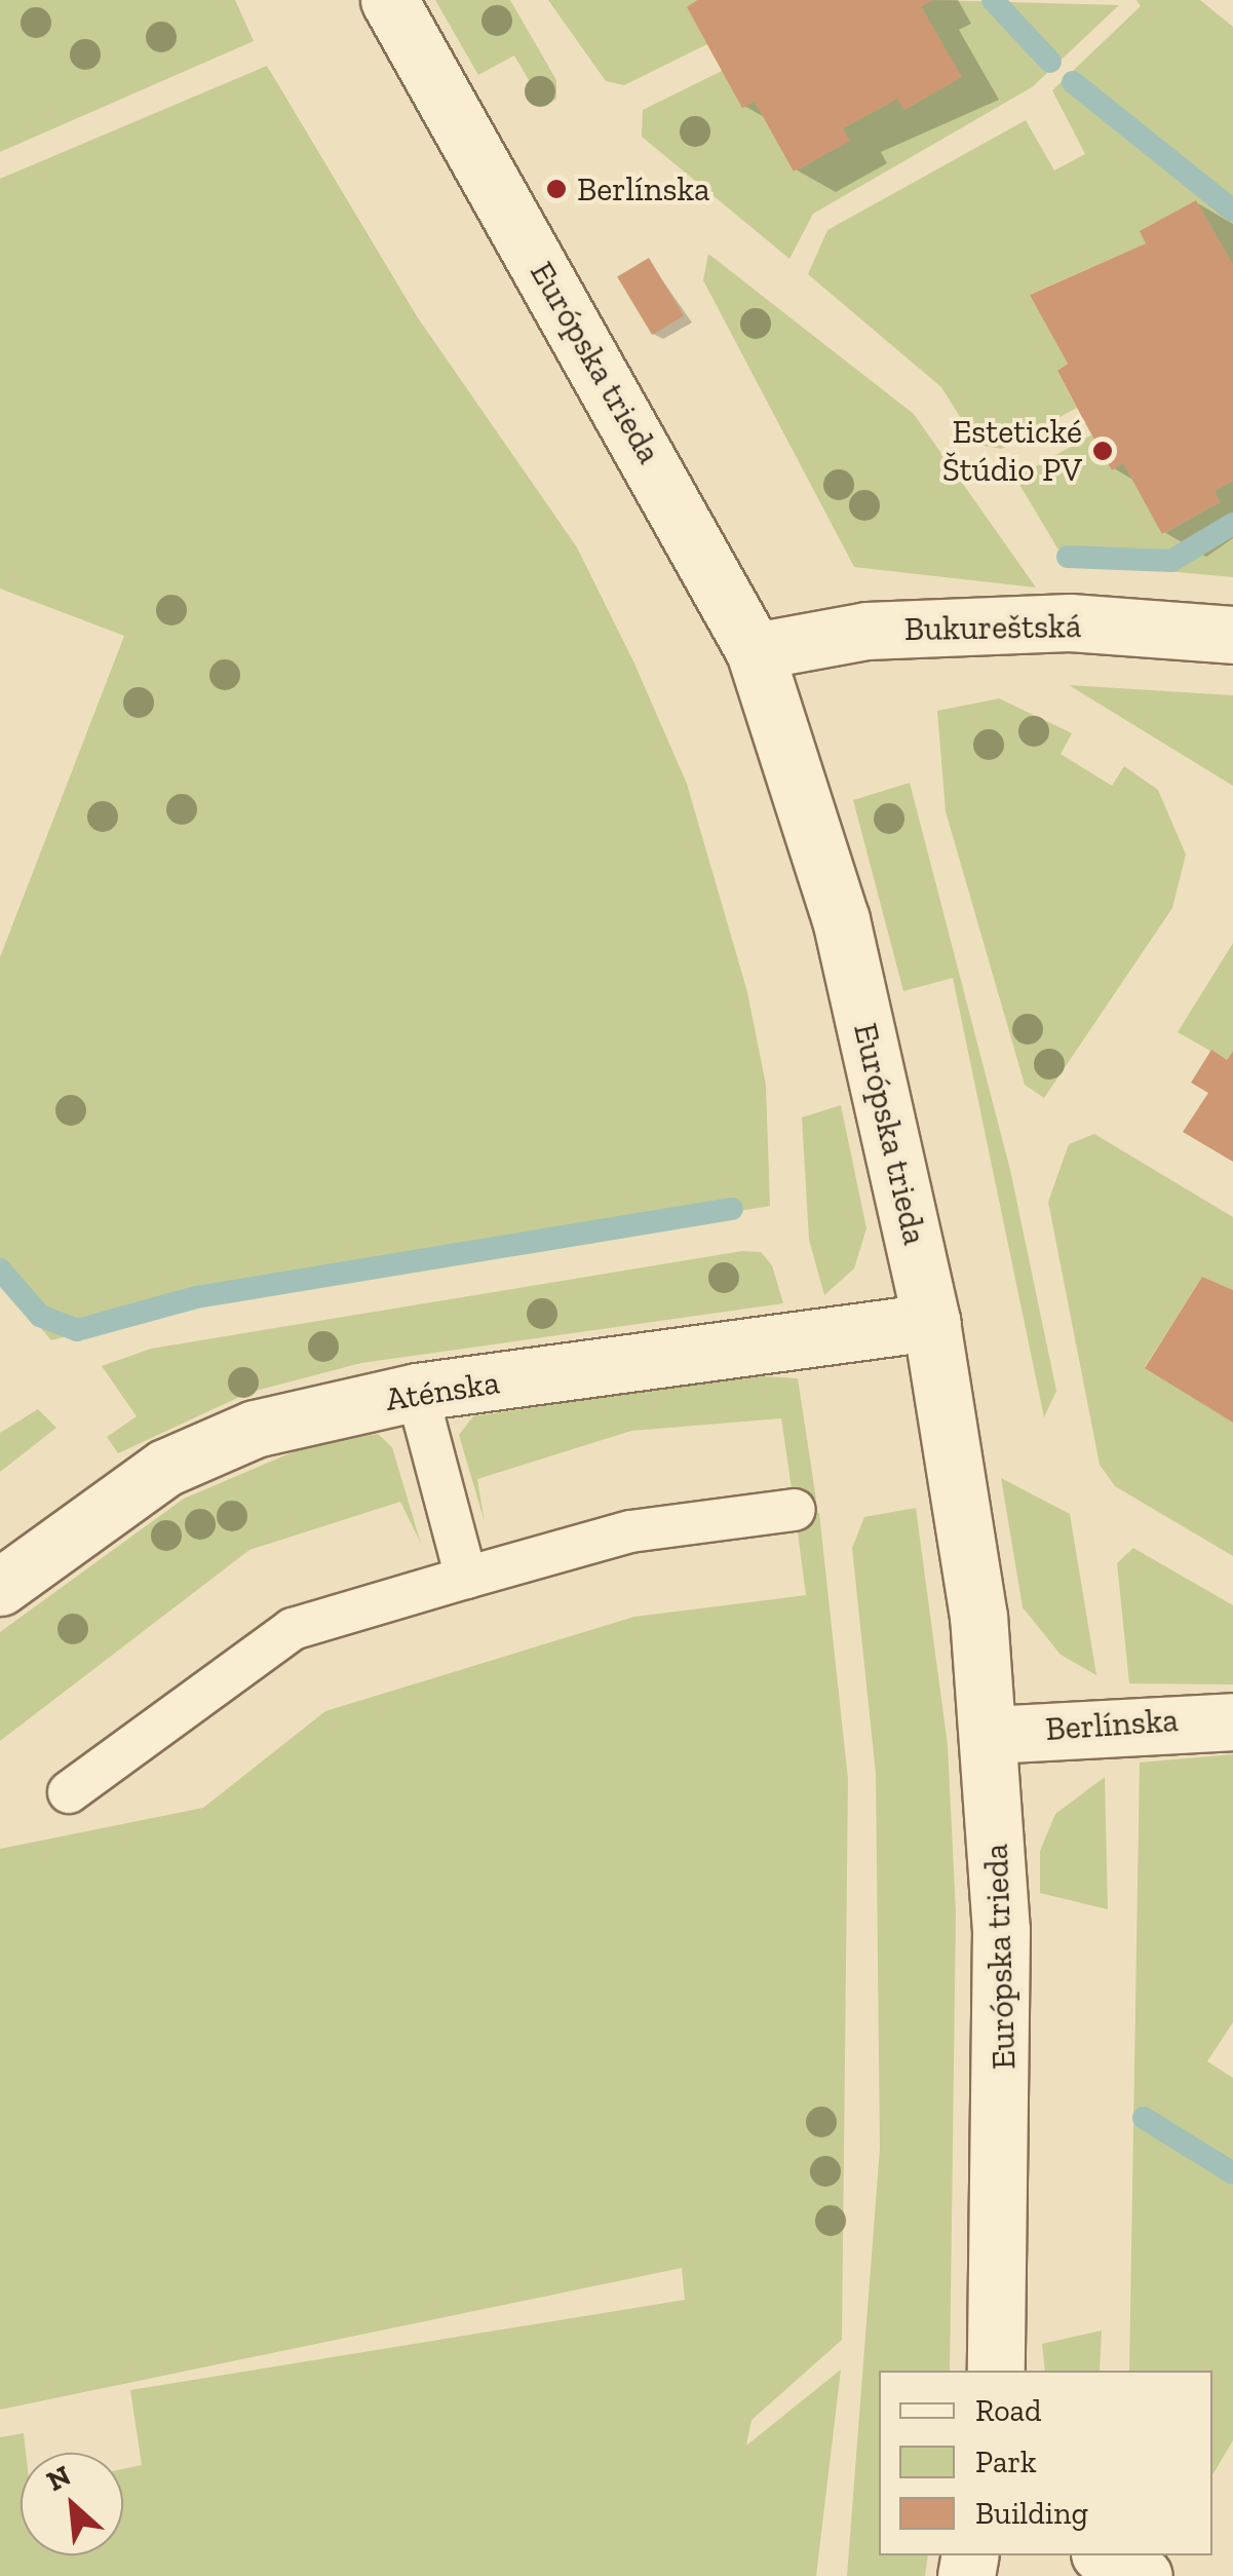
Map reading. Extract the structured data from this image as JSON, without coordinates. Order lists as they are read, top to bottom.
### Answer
{
  "streets": {
    "street": [
      "Európska trieda",
      "Bukureštská",
      "Aténska",
      "Berlínska"
    ]
  },
  "crossings": [
    ["Európska trieda", "Bukureštská"],
    ["Európska trieda", "Aténska"],
    ["Európska trieda", "Berlínska"]
  ],
  "places": ["Berlínska", "Estetické Štúdio PV"],
  "legend": ["Road", "Park", "Building"],
  "north": "top left"
}
